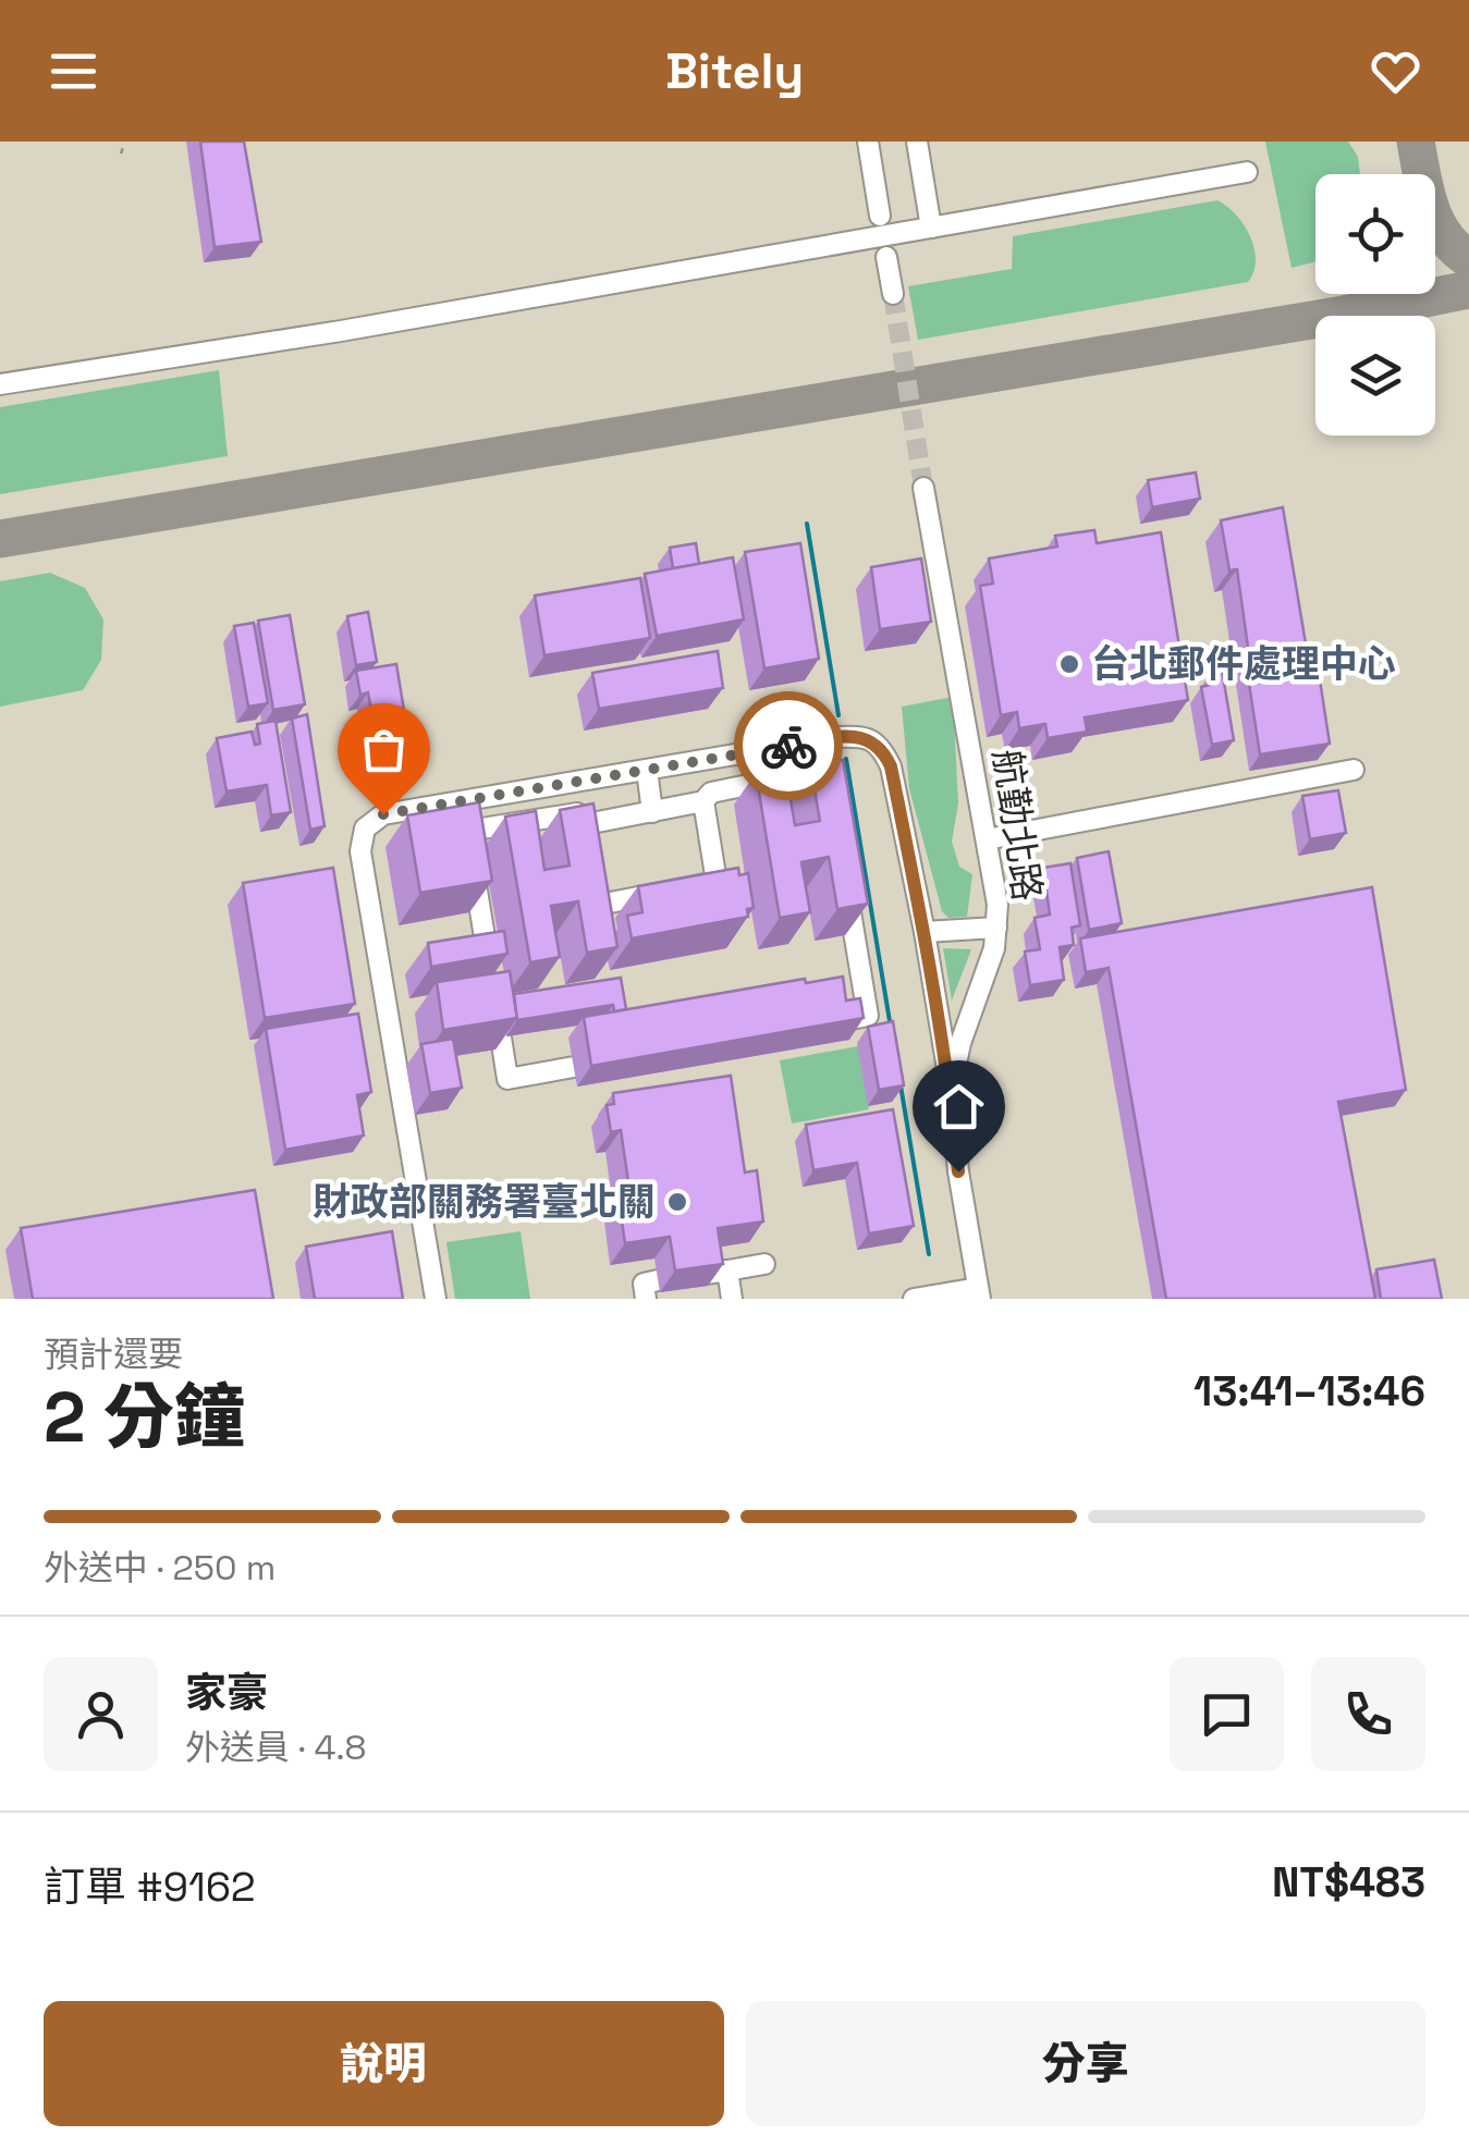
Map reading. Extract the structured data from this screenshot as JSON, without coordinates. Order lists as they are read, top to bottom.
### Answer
{
  "streets": {
    "street": ["航勤北路"]
  },
  "places": ["台北郵件處理中心", "財政部關務署臺北關"],
  "page": {
    "header": "Bitely",
    "heading": ["2 分鐘", "預計還要", "13:41–13:46"],
    "panel": [
      "家豪",
      "外送員 · 4.8",
      "訂單 #9162",
      "NT$483"
    ],
    "bar": "外送中 · 250 m",
    "buttons": ["說明", "分享"]
  }
}
